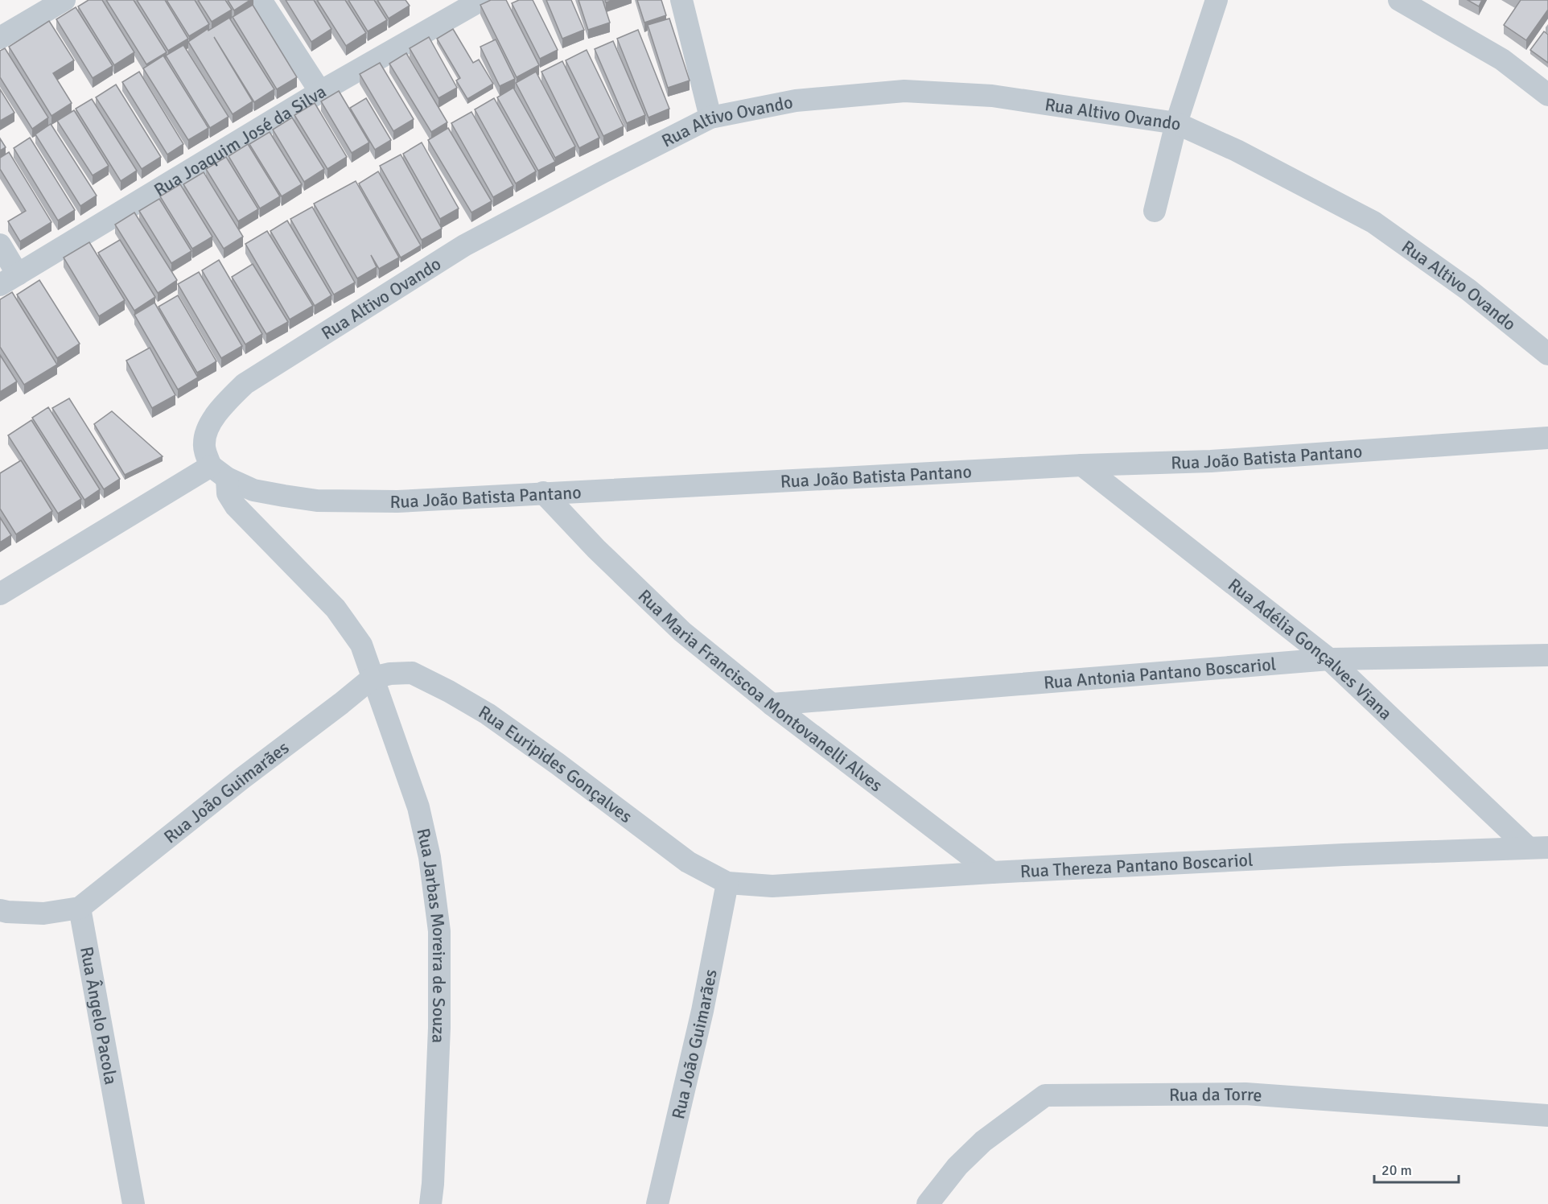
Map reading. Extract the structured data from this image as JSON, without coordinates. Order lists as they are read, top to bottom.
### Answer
{
  "streets": {
    "street": [
      "Rua Altivo Ovando",
      "Rua Joaquim José da Silva",
      "Rua João Batista Pantano",
      "Rua Adélia Gonçalves Viana",
      "Rua Antonia Pantano Boscariol",
      "Rua Maria Franciscoa Montovanelli Alves",
      "Rua Euripides Gonçalves",
      "Rua João Guimarães",
      "Rua Thereza Pantano Boscariol",
      "Rua Jarbas Moreira de Souza",
      "Rua Ângelo Pacola",
      "Rua da Torre"
    ]
  },
  "crossings": [
    ["Rua Altivo Ovando", "Rua João Batista Pantano"],
    ["Rua Altivo Ovando", "Rua Euripides Gonçalves"],
    ["Rua Altivo Ovando", "Rua João Guimarães"],
    ["Rua Altivo Ovando", "Rua Jarbas Moreira de Souza"],
    ["Rua João Batista Pantano", "Rua Adélia Gonçalves Viana"],
    ["Rua João Batista Pantano", "Rua Maria Franciscoa Montovanelli Alves"],
    ["Rua Adélia Gonçalves Viana", "Rua Antonia Pantano Boscariol"],
    ["Rua Adélia Gonçalves Viana", "Rua Thereza Pantano Boscariol"],
    ["Rua Antonia Pantano Boscariol", "Rua Maria Franciscoa Montovanelli Alves"],
    ["Rua Maria Franciscoa Montovanelli Alves", "Rua Thereza Pantano Boscariol"],
    ["Rua Euripides Gonçalves", "Rua João Guimarães"],
    ["Rua Euripides Gonçalves", "Rua Thereza Pantano Boscariol"],
    ["Rua Euripides Gonçalves", "Rua Jarbas Moreira de Souza"],
    ["Rua João Guimarães", "Rua Thereza Pantano Boscariol"],
    ["Rua João Guimarães", "Rua Jarbas Moreira de Souza"],
    ["Rua João Guimarães", "Rua Ângelo Pacola"]
  ],
  "scale_bar": "20 m"
}
